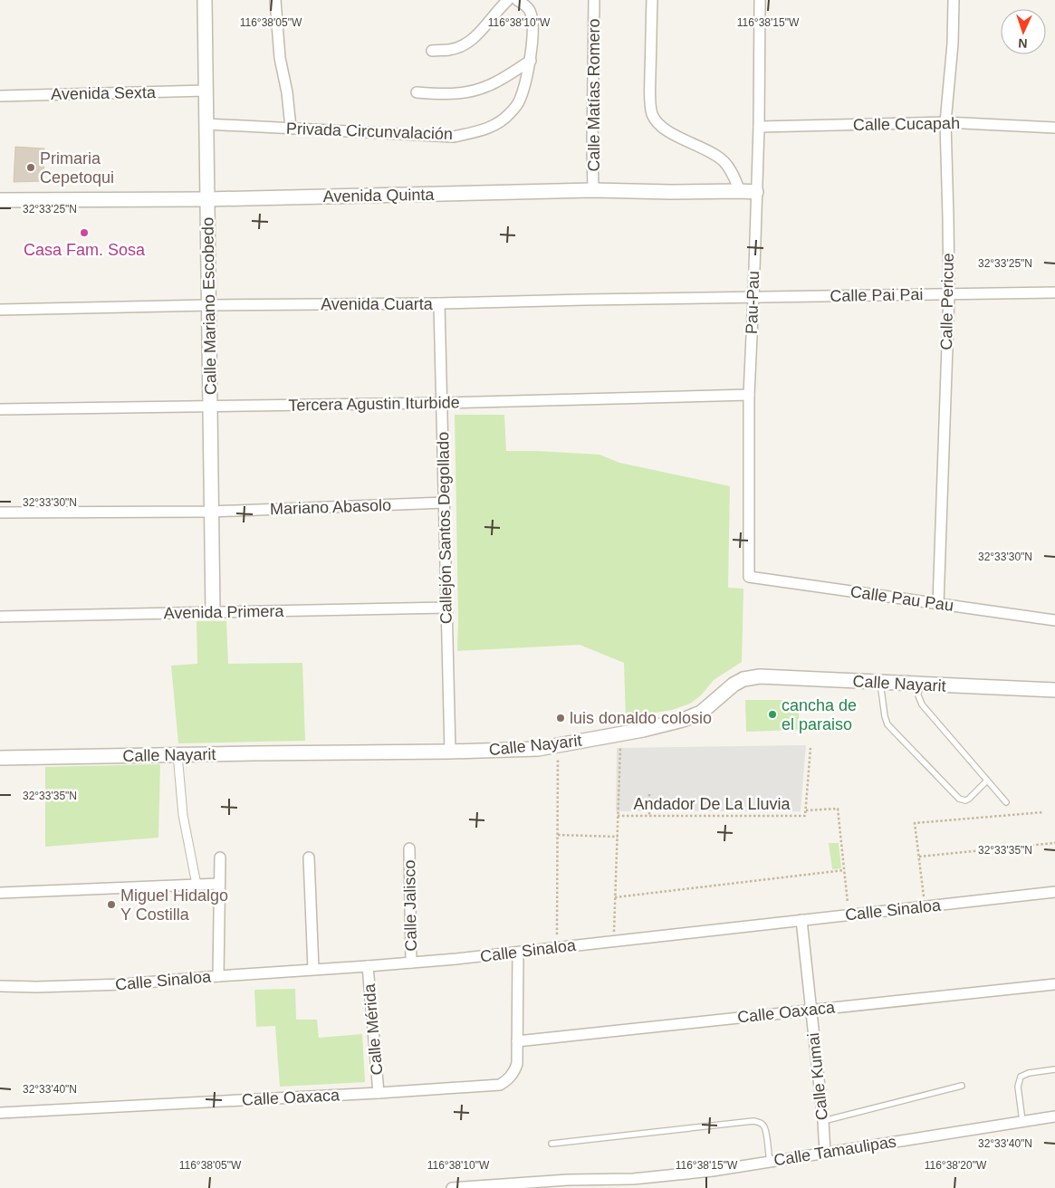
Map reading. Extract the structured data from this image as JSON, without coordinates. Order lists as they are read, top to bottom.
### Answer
{
  "streets": {
    "street": [
      "Avenida Sexta",
      "Calle Matías Romero",
      "Calle Cucapah",
      "Privada Circunvalación",
      "Avenida Quinta",
      "Calle Pai Pai",
      "Calle Pericue",
      "Pau-Pau",
      "Avenida Cuarta",
      "Calle Mariano Escobedo",
      "Tercera Agustin Iturbide",
      "Mariano Abasolo",
      "Callejón Santos Degollado",
      "Calle Pau Pau",
      "Avenida Primera",
      "Calle Nayarit",
      "Calle Jalisco",
      "Calle Sinaloa",
      "Calle Oaxaca",
      "Calle Mérida",
      "Calle Kumai",
      "Calle Tamaulipas"
    ],
    "path": ["Andador De La Lluvia"]
  },
  "crossings": [
    ["Avenida Sexta", "Calle Mariano Escobedo"],
    ["Calle Matías Romero", "Avenida Quinta"],
    ["Calle Cucapah", "Calle Pericue"],
    ["Calle Cucapah", "Pau-Pau"],
    ["Privada Circunvalación", "Calle Mariano Escobedo"],
    ["Avenida Quinta", "Pau-Pau"],
    ["Avenida Quinta", "Calle Mariano Escobedo"],
    ["Calle Pai Pai", "Calle Pericue"],
    ["Calle Pai Pai", "Pau-Pau"],
    ["Calle Pai Pai", "Avenida Cuarta"],
    ["Calle Pericue", "Calle Pau Pau"],
    ["Pau-Pau", "Avenida Cuarta"],
    ["Pau-Pau", "Tercera Agustin Iturbide"],
    ["Pau-Pau", "Calle Pau Pau"],
    ["Avenida Cuarta", "Calle Mariano Escobedo"],
    ["Avenida Cuarta", "Callejón Santos Degollado"],
    ["Calle Mariano Escobedo", "Tercera Agustin Iturbide"],
    ["Calle Mariano Escobedo", "Mariano Abasolo"],
    ["Calle Mariano Escobedo", "Avenida Primera"],
    ["Tercera Agustin Iturbide", "Callejón Santos Degollado"],
    ["Mariano Abasolo", "Callejón Santos Degollado"],
    ["Callejón Santos Degollado", "Avenida Primera"],
    ["Callejón Santos Degollado", "Calle Nayarit"],
    ["Calle Jalisco", "Calle Sinaloa"],
    ["Calle Sinaloa", "Calle Mérida"],
    ["Calle Sinaloa", "Calle Kumai"],
    ["Calle Oaxaca", "Calle Mérida"],
    ["Calle Oaxaca", "Calle Kumai"],
    ["Calle Kumai", "Calle Tamaulipas"]
  ],
  "places": [
    "Primaria Cepetoqui",
    "Casa Fam. Sosa",
    "cancha de el paraiso",
    "luis donaldo colosio",
    "Miguel Hidalgo Y Costilla"
  ],
  "north": "bottom",
  "coordinates": [
    "116°38'05\"W",
    "116°38'10\"W",
    "116°38'15\"W",
    "32°33'25\"N",
    "32°33'30\"N",
    "32°33'35\"N",
    "32°33'40\"N",
    "116°38'20\"W"
  ]
}
